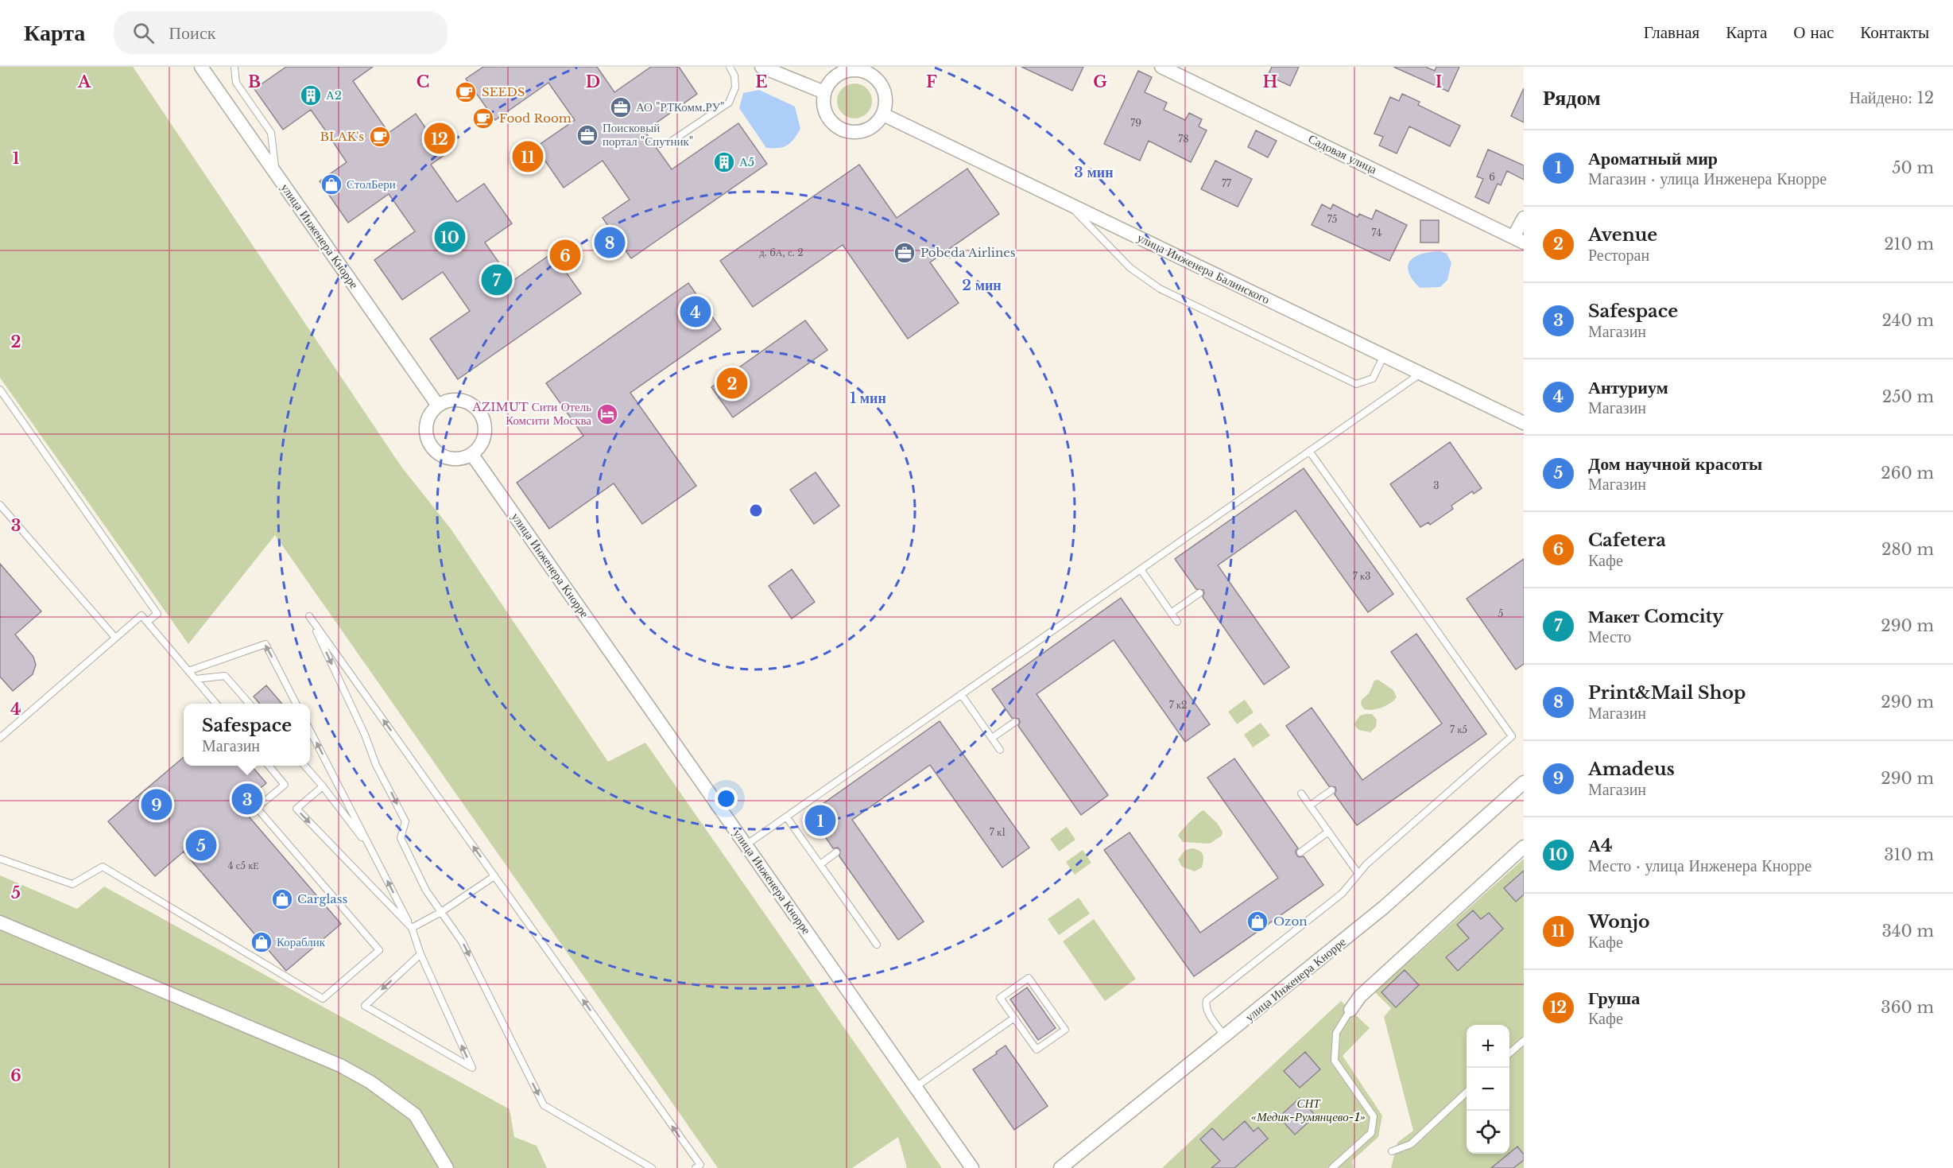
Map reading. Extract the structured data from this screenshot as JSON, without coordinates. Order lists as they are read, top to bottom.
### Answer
{
  "streets": {
    "street": ["Садовая улица", "улица Инженера Кнорре", "улица Инженера Балинского"]
  },
  "parks": ["СНТ «Медик-Румянцево-1»"],
  "places": {
    "cafe": ["SEEDS", "Food Room", "BLAK's"],
    "building": ["А2", "А5"],
    "office": ["АО \"РТКомм.РУ\"", "Поисковый портал \"Спутник\"", "Pobeda Airlines"],
    "shop": [
      "СтолБери",
      "Carglass",
      "Ozon",
      "Кораблик"
    ],
    "hotel": ["AZIMUT Сити Отель Комсити Москва"]
  },
  "house_numbers": [
    "79",
    "78",
    "6",
    "77",
    "75",
    "74",
    "д. 6А, с. 2",
    "3",
    "7 к3",
    "5",
    "7 к2",
    "7 к5",
    "7 к1",
    "4 с5 кЕ"
  ],
  "page": {
    "header": "Карта",
    "search": "Поиск",
    "nav": [
      "Главная",
      "Карта",
      "О нас",
      "Контакты"
    ],
    "heading": ["Рядом", "Найдено: 12"],
    "pins": [
      "12",
      "11",
      "10",
      "8",
      "6",
      "7",
      "4",
      "2",
      "3",
      "9",
      "1",
      "5"
    ],
    "list": [
      {
        "mark": "1",
        "name": "Ароматный мир",
        "note": "Магазин · улица Инженера Кнорре",
        "value": "50 m"
      },
      {
        "mark": "2",
        "name": "Avenue",
        "note": "Ресторан",
        "value": "210 m"
      },
      {
        "mark": "3",
        "name": "Safespace",
        "note": "Магазин",
        "value": "240 m"
      },
      {
        "mark": "4",
        "name": "Антуриум",
        "note": "Магазин",
        "value": "250 m"
      },
      {
        "mark": "5",
        "name": "Дом научной красоты",
        "note": "Магазин",
        "value": "260 m"
      },
      {
        "mark": "6",
        "name": "Cafetera",
        "note": "Кафе",
        "value": "280 m"
      },
      {
        "mark": "7",
        "name": "Макет Comcity",
        "note": "Место",
        "value": "290 m"
      },
      {
        "mark": "8",
        "name": "Print&Mail Shop",
        "note": "Магазин",
        "value": "290 m"
      },
      {
        "mark": "9",
        "name": "Amadeus",
        "note": "Магазин",
        "value": "290 m"
      },
      {
        "mark": "10",
        "name": "А4",
        "note": "Место · улица Инженера Кнорре",
        "value": "310 m"
      },
      {
        "mark": "11",
        "name": "Wonjo",
        "note": "Кафе",
        "value": "340 m"
      },
      {
        "mark": "12",
        "name": "Груша",
        "note": "Кафе",
        "value": "360 m"
      }
    ],
    "popup": ["Safespace", "Магазин"],
    "map_buttons": ["+", "−"]
  },
  "grid": {
    "columns": [
      "A",
      "B",
      "C",
      "D",
      "E",
      "F",
      "G",
      "H",
      "I"
    ],
    "rows": [
      "1",
      "2",
      "3",
      "4",
      "5",
      "6"
    ]
  },
  "rings": ["3 мин", "2 мин", "1 мин"]
}
